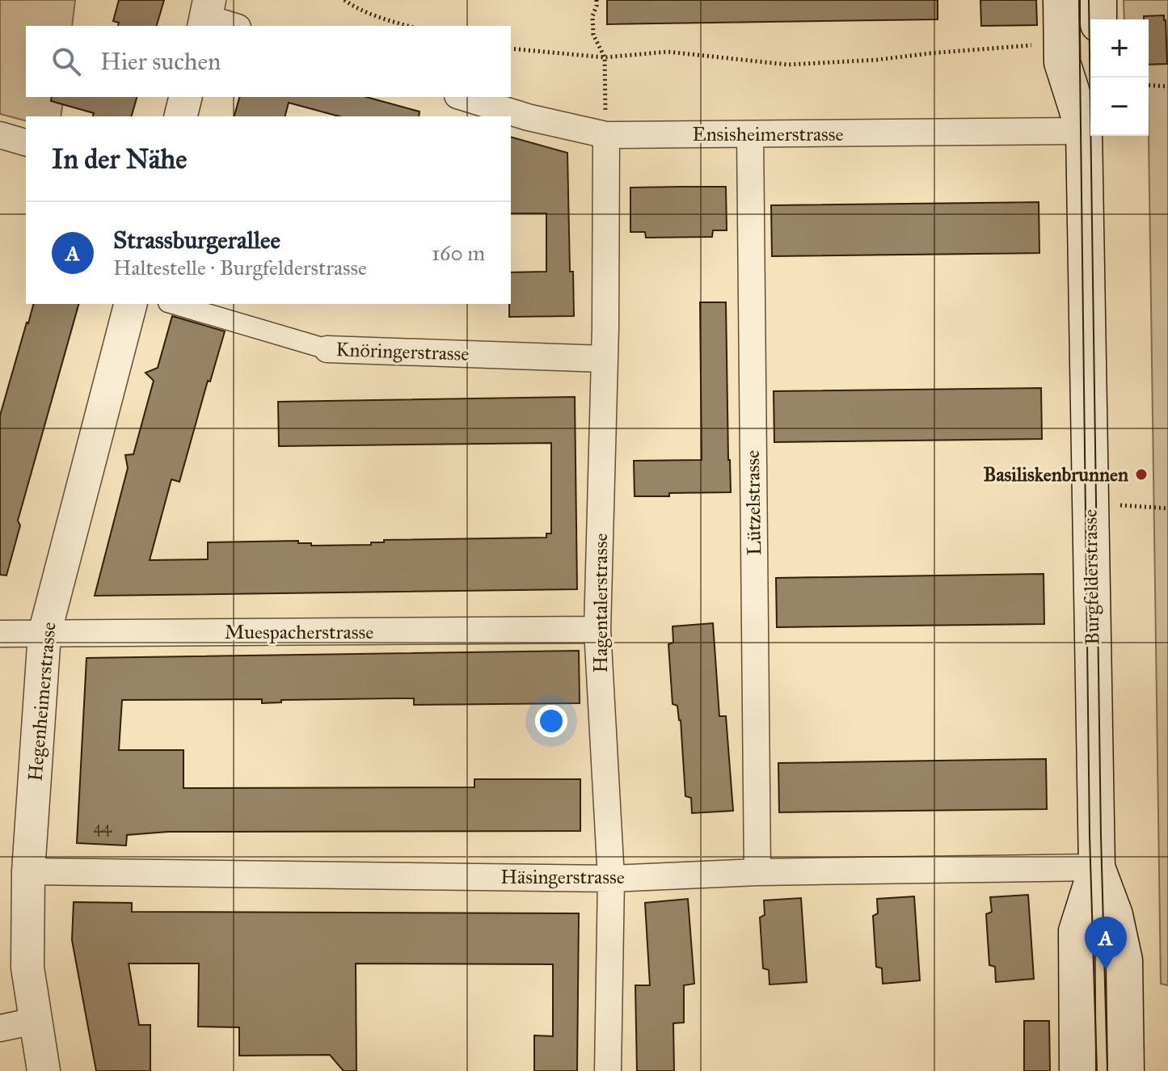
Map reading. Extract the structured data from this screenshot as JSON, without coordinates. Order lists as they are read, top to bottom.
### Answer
{
  "streets": {
    "main road": ["Burgfelderstrasse"],
    "street": [
      "Ensisheimerstrasse",
      "Knöringerstrasse",
      "Lützelstrasse",
      "Hagentalerstrasse",
      "Muespacherstrasse",
      "Hegenheimerstrasse",
      "Häsingerstrasse"
    ]
  },
  "crossings": [
    ["Ensisheimerstrasse", "Lützelstrasse"],
    ["Ensisheimerstrasse", "Burgfelderstrasse"],
    ["Ensisheimerstrasse", "Hagentalerstrasse"],
    ["Knöringerstrasse", "Hagentalerstrasse"],
    ["Lützelstrasse", "Häsingerstrasse"],
    ["Burgfelderstrasse", "Häsingerstrasse"],
    ["Hagentalerstrasse", "Muespacherstrasse"],
    ["Hagentalerstrasse", "Häsingerstrasse"],
    ["Muespacherstrasse", "Hegenheimerstrasse"],
    ["Hegenheimerstrasse", "Häsingerstrasse"]
  ],
  "places": ["Basiliskenbrunnen"],
  "house_numbers": ["44"],
  "page": {
    "map_buttons": ["+", "−"],
    "search": "Hier suchen",
    "heading": "In der Nähe",
    "list": [
      {
        "mark": "A",
        "name": "Strassburgerallee",
        "note": "Haltestelle · Burgfelderstrasse",
        "value": "160 m"
      }
    ],
    "pins": "A"
  }
}
